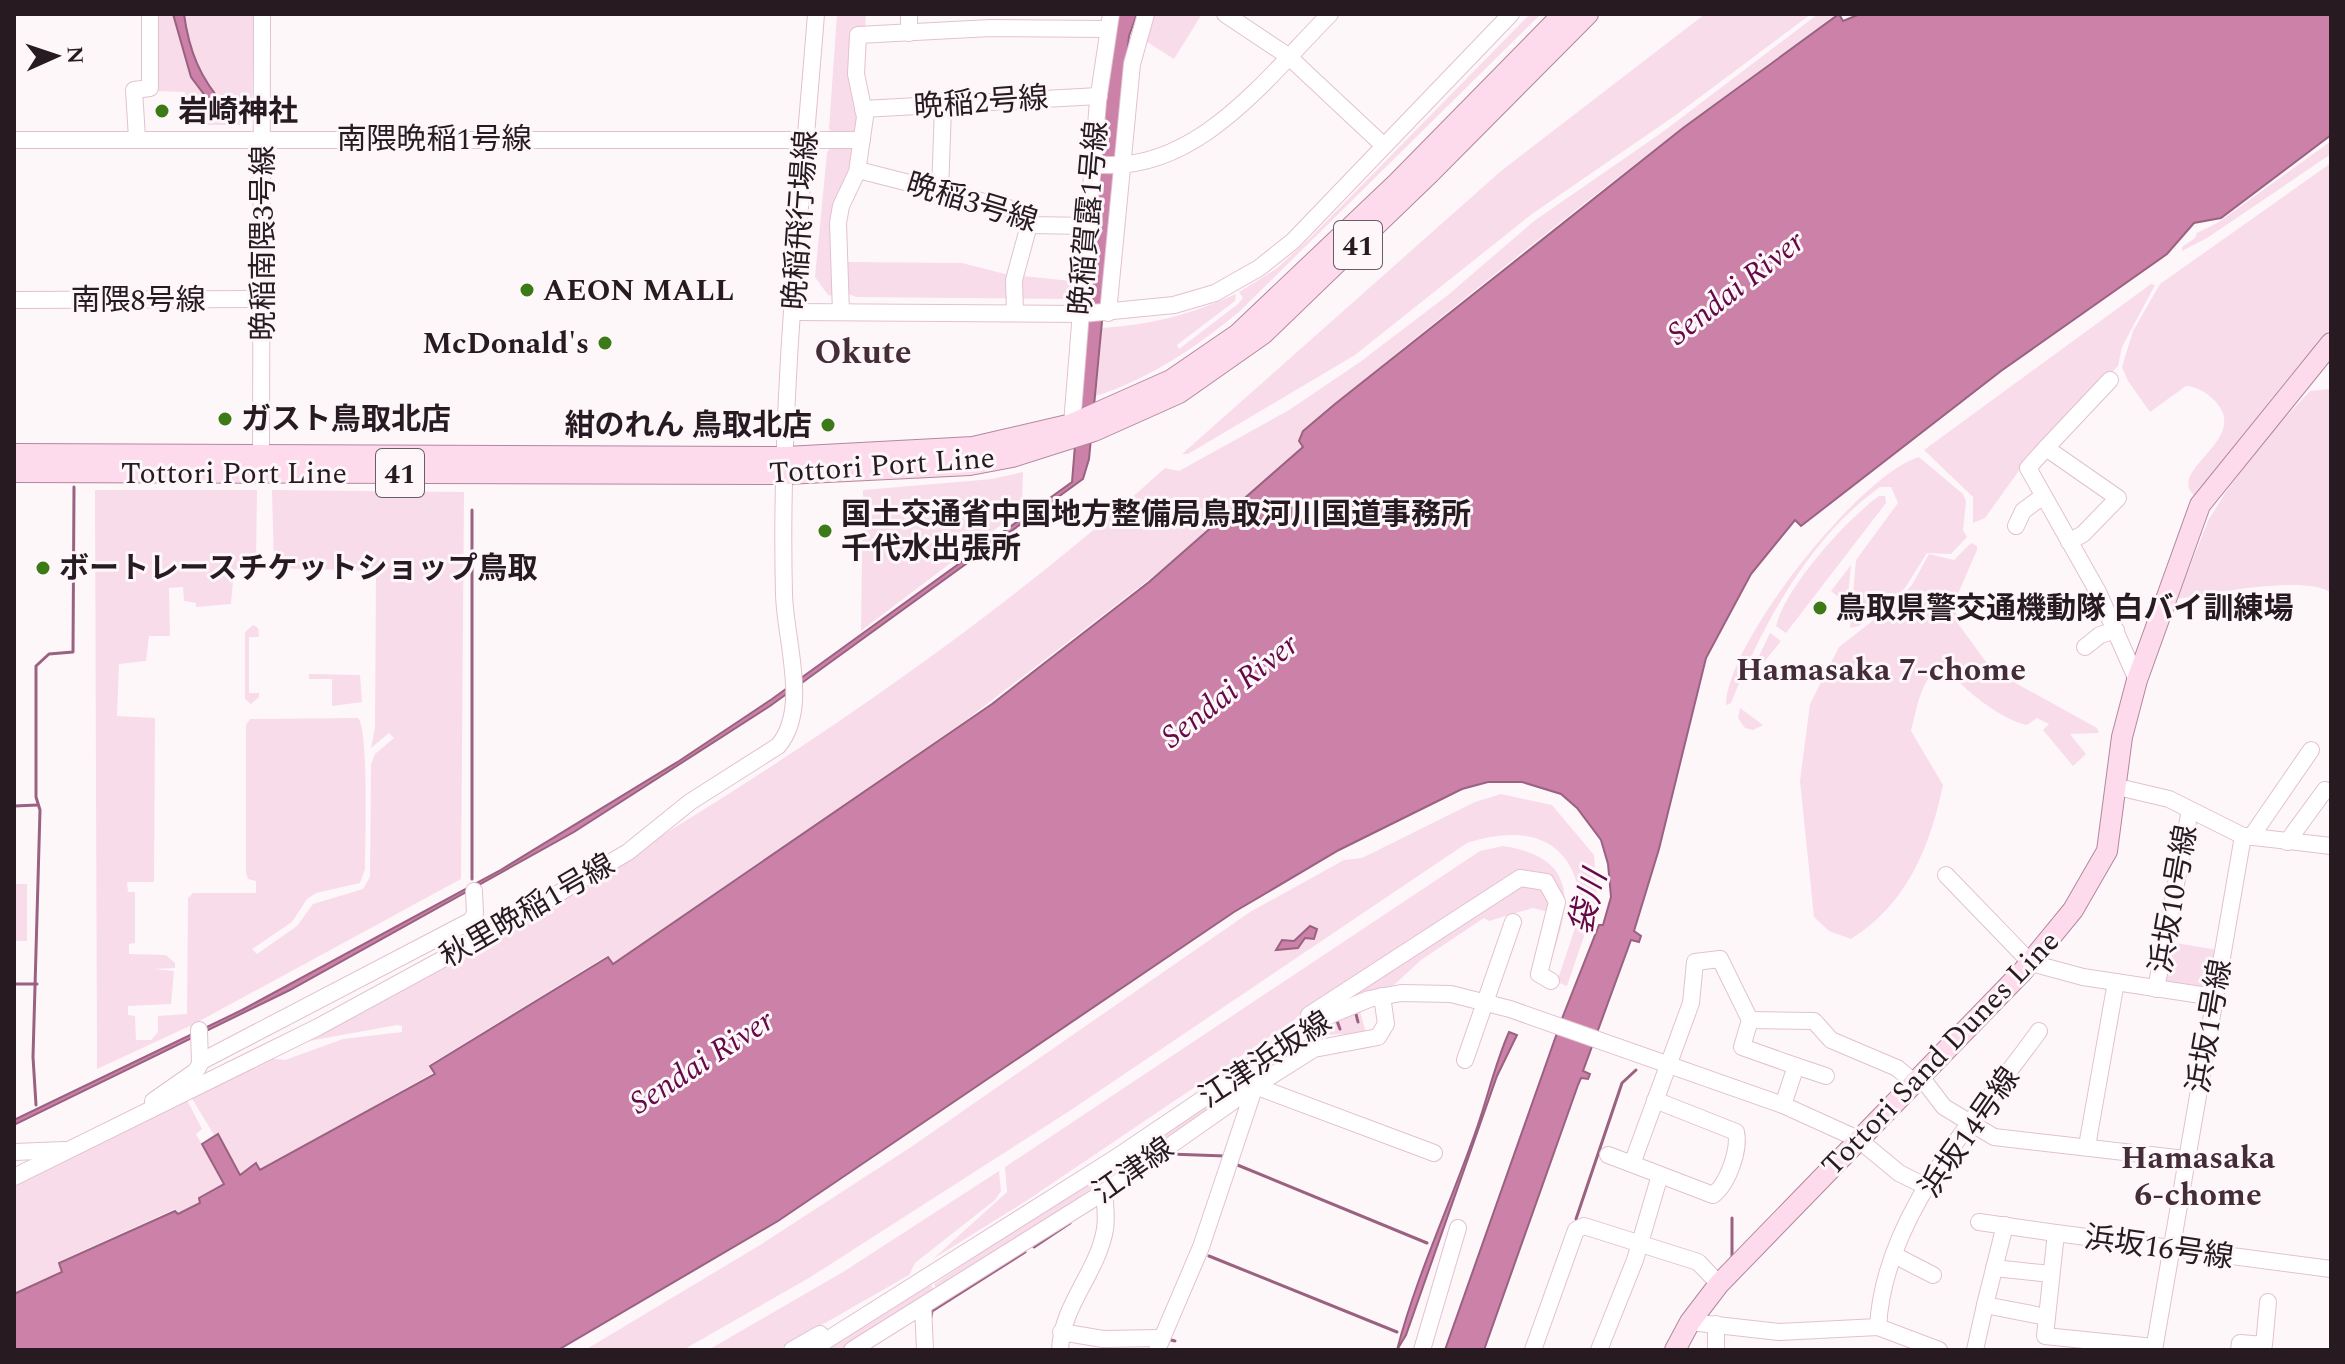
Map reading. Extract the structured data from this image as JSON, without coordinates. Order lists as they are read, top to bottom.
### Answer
{
  "streets": {
    "main road": ["41", "Tottori Port Line", "Tottori Sand Dunes Line"],
    "street": [
      "晩稲2号線",
      "南隈晩稲1号線",
      "晩稲3号線",
      "晩稲賀露1号線",
      "晩稲飛行場線",
      "晩稲南隈3号線",
      "南隈8号線",
      "浜坂10号線",
      "秋里晩稲1号線",
      "浜坂1号線",
      "江津浜坂線",
      "浜坂14号線",
      "江津線",
      "浜坂16号線"
    ]
  },
  "crossings": [
    ["晩稲2号線", "晩稲賀露1号線"],
    ["南隈晩稲1号線", "晩稲飛行場線"],
    ["南隈晩稲1号線", "晩稲南隈3号線"],
    ["晩稲3号線", "晩稲賀露1号線"],
    ["晩稲賀露1号線", "Tottori Port Line"],
    ["晩稲飛行場線", "Tottori Port Line"],
    ["晩稲飛行場線", "秋里晩稲1号線"],
    ["晩稲南隈3号線", "南隈8号線"],
    ["晩稲南隈3号線", "Tottori Port Line"],
    ["Tottori Port Line", "秋里晩稲1号線"],
    ["浜坂1号線", "浜坂16号線"],
    ["Tottori Sand Dunes Line", "江津浜坂線"],
    ["江津浜坂線", "浜坂14号線"],
    ["江津浜坂線", "江津線"]
  ],
  "districts": ["Okute", "Hamasaka 7-chome", "Hamasaka 6-chome"],
  "water": ["Sendai River", "袋川"],
  "places": [
    "岩崎神社",
    "AEON MALL",
    "McDonald's",
    "ガスト鳥取北店",
    "紺のれん 鳥取北店",
    "国土交通省中国地方整備局鳥取河川国道事務所 千代水出張所",
    "ボートレースチケットショップ鳥取",
    "鳥取県警交通機動隊 白バイ訓練場"
  ],
  "north": "right"
}
